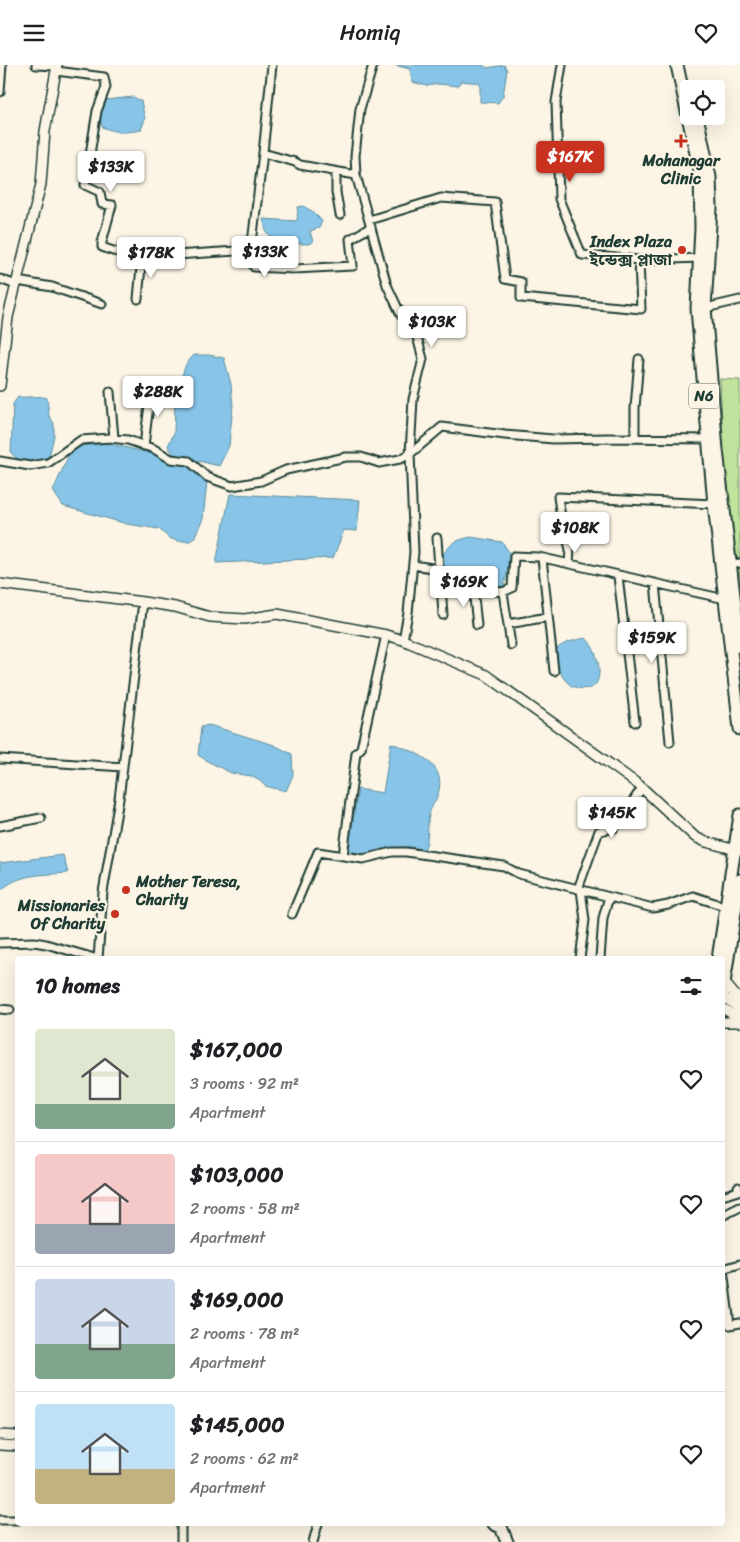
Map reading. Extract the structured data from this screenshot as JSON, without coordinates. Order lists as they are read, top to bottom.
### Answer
{
  "streets": {
    "highway": ["N6"]
  },
  "places": {
    "health": ["Mohanagar Clinic"],
    "other": ["Index Plaza ইন্ডেক্স প্লাজা", "Mother Teresa, Charity", "Missionaries Of Charity"]
  },
  "page": {
    "header": "Homiq",
    "price": [
      "$167K",
      "$133K",
      "$133K",
      "$178K",
      "$103K",
      "$288K",
      "$108K",
      "$169K",
      "$159K",
      "$145K"
    ],
    "heading": "10 homes",
    "list": [
      {
        "name": "$167,000",
        "note": "3 rooms · 92 m² · Apartment"
      },
      {
        "name": "$103,000",
        "note": "2 rooms · 58 m² · Apartment"
      },
      {
        "name": "$169,000",
        "note": "2 rooms · 78 m² · Apartment"
      },
      {
        "name": "$145,000",
        "note": "2 rooms · 62 m² · Apartment"
      }
    ]
  }
}
